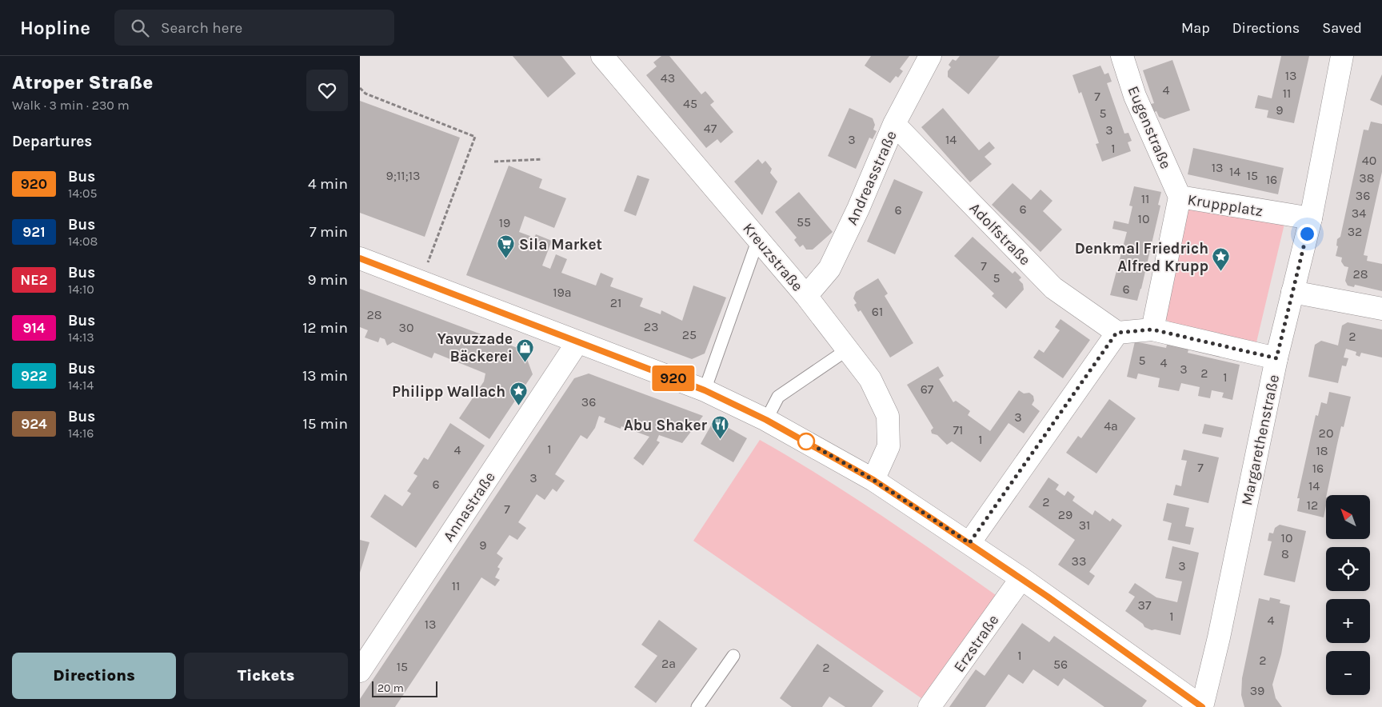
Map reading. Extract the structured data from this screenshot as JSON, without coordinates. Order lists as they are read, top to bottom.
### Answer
{
  "streets": {
    "street": [
      "Eugenstraße",
      "Andreasstraße",
      "Kruppplatz",
      "Adolfstraße",
      "Kreuzstraße",
      "Margarethenstraße",
      "Annastraße",
      "Erzstraße"
    ]
  },
  "crossings": [
    ["Eugenstraße", "Kruppplatz"],
    ["Andreasstraße", "Adolfstraße"],
    ["Andreasstraße", "Kreuzstraße"],
    ["Kruppplatz", "Margarethenstraße"]
  ],
  "places": {
    "supermarket": ["Sila Market"],
    "place": ["Denkmal Friedrich Alfred Krupp", "Philipp Wallach"],
    "shop": ["Yavuzzade Bäckerei"],
    "restaurant": ["Abu Shaker"]
  },
  "lines": ["bus line 920"],
  "house_numbers": [
    "13",
    "43",
    "4",
    "11",
    "7",
    "45",
    "9",
    "5",
    "47",
    "3",
    "3",
    "14",
    "1",
    "40",
    "13",
    "14",
    "9;11;13",
    "15",
    "38",
    "16",
    "36",
    "11",
    "6",
    "6",
    "34",
    "10",
    "55",
    "19",
    "32",
    "7",
    "28",
    "5",
    "6",
    "19a",
    "21",
    "61",
    "28",
    "23",
    "30",
    "25",
    "2",
    "5",
    "4",
    "3",
    "2",
    "1",
    "67",
    "36",
    "3",
    "4a",
    "71",
    "20",
    "1",
    "1",
    "4",
    "18",
    "7",
    "16",
    "3",
    "6",
    "14",
    "2",
    "12",
    "7",
    "29",
    "31",
    "10",
    "9",
    "8",
    "33",
    "3",
    "11",
    "37",
    "1",
    "4",
    "13",
    "1",
    "2",
    "2a",
    "56",
    "15",
    "2",
    "39"
  ],
  "scale_bar": "20 m",
  "north": "top left",
  "page": {
    "header": "Hopline",
    "search": "Search here",
    "nav": ["Map", "Directions", "Saved"],
    "heading": [
      ["Atroper Straße", "Walk · 3 min · 230 m"],
      "Departures"
    ],
    "on_map": "920",
    "list": [
      {
        "mark": "920",
        "name": "Bus",
        "note": "14:05",
        "value": "4 min"
      },
      {
        "mark": "921",
        "name": "Bus",
        "note": "14:08",
        "value": "7 min"
      },
      {
        "mark": "NE2",
        "name": "Bus",
        "note": "14:10",
        "value": "9 min"
      },
      {
        "mark": "914",
        "name": "Bus",
        "note": "14:13",
        "value": "12 min"
      },
      {
        "mark": "922",
        "name": "Bus",
        "note": "14:14",
        "value": "13 min"
      },
      {
        "mark": "924",
        "name": "Bus",
        "note": "14:16",
        "value": "15 min"
      }
    ],
    "map_buttons": ["+", "−"],
    "buttons": ["Directions", "Tickets"],
    "scale": "20 m"
  }
}
